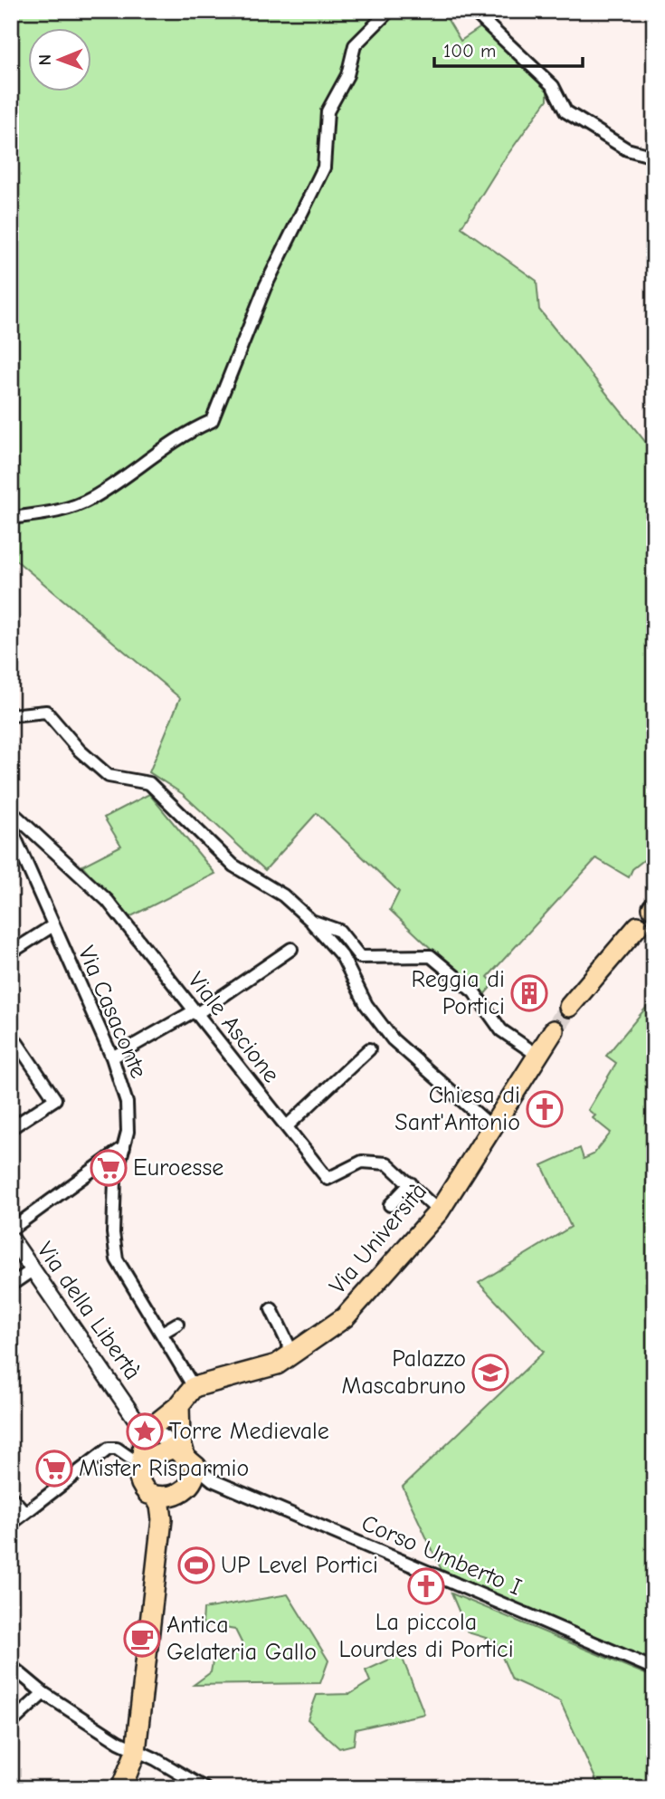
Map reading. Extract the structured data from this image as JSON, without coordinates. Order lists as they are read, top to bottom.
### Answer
{
  "streets": {
    "main road": ["Via Università"],
    "street": [
      "Via Casaconte",
      "Viale Ascione",
      "Via della Libertà",
      "Corso Umberto I"
    ]
  },
  "crossings": [
    ["Via Casaconte", "Via Università"],
    ["Viale Ascione", "Via Università"],
    ["Via della Libertà", "Corso Umberto I"]
  ],
  "places": {
    "building": ["Reggia di Portici"],
    "church": ["Chiesa di Sant'Antonio", "La piccola Lourdes di Portici"],
    "supermarket": ["Euroesse", "Mister Risparmio"],
    "school or university": ["Palazzo Mascabruno"],
    "place": ["Torre Medievale"],
    "sports": ["UP Level Portici"],
    "cafe": ["Antica Gelateria Gallo"]
  },
  "scale_bar": "100 m",
  "north": "left"
}
